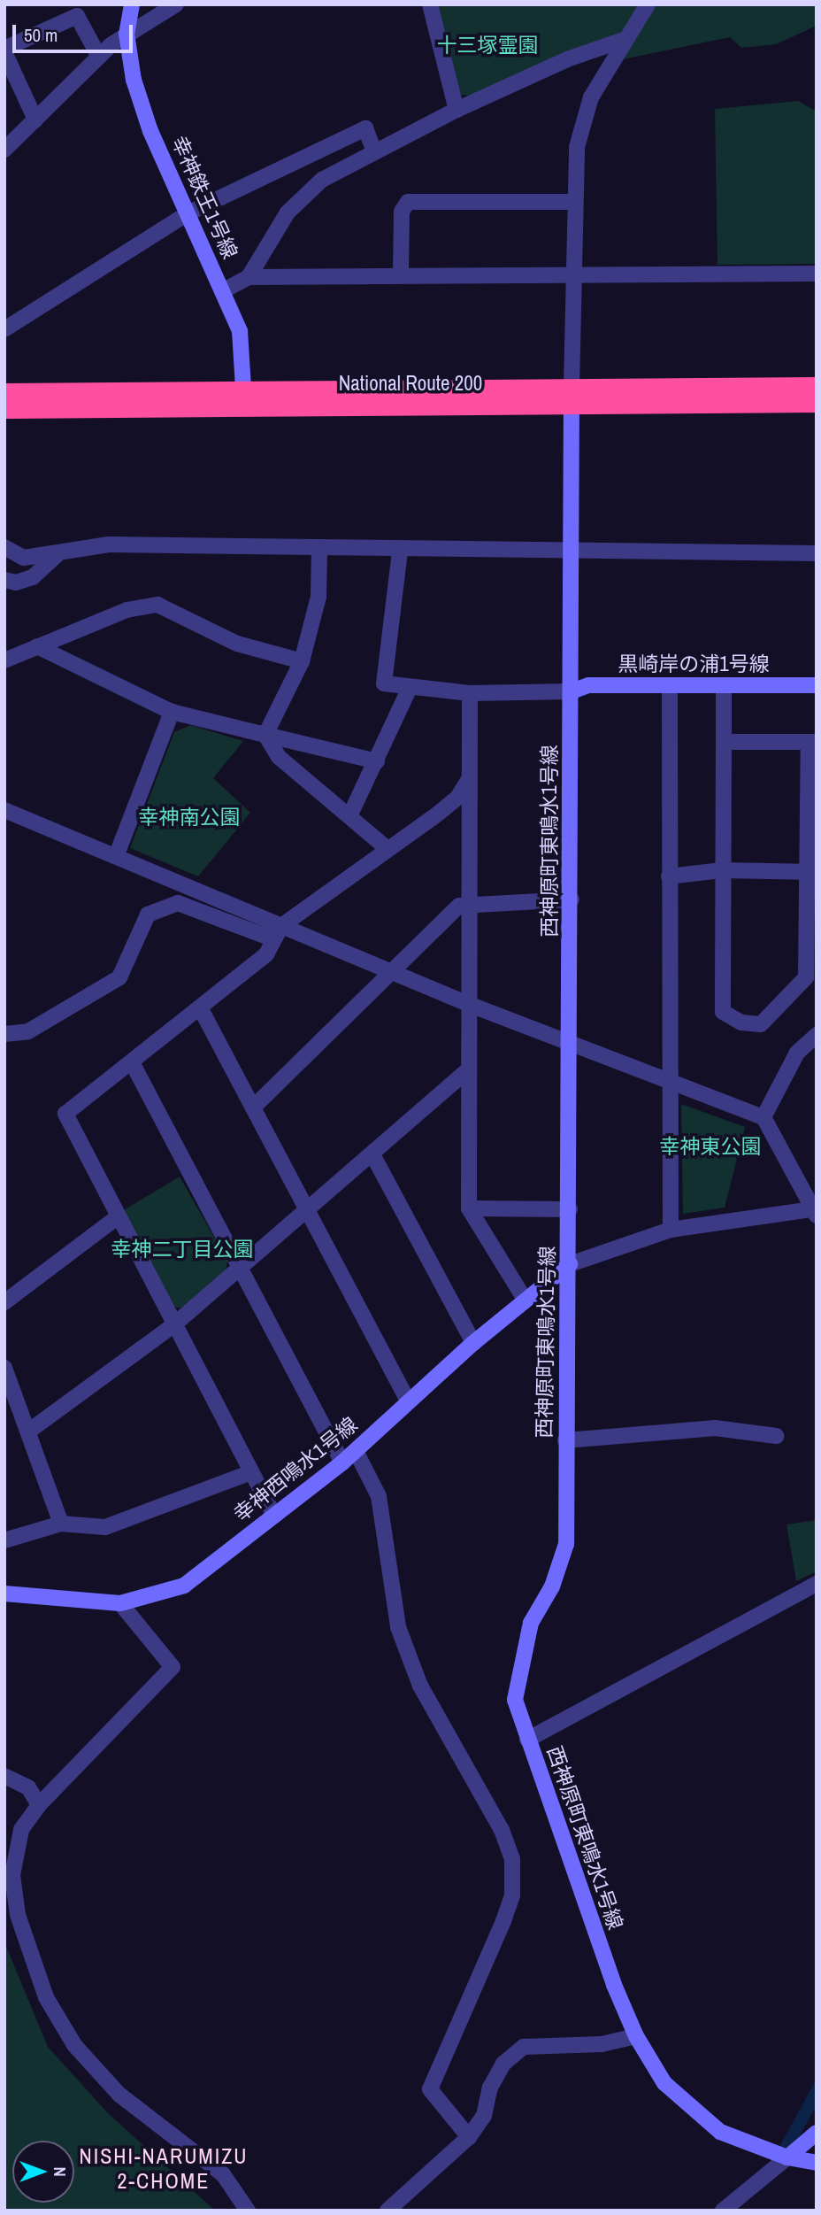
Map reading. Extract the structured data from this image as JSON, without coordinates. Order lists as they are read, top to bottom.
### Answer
{
  "streets": {
    "highway": ["National Route 200"],
    "street": [
      "幸神鉄王1号線",
      "黒崎岸の浦1号線",
      "西神原町東鳴水1号線",
      "幸神西鳴水1号線"
    ]
  },
  "crossings": [
    ["幸神鉄王1号線", "National Route 200"],
    ["National Route 200", "西神原町東鳴水1号線"],
    ["黒崎岸の浦1号線", "西神原町東鳴水1号線"],
    ["西神原町東鳴水1号線", "幸神西鳴水1号線"]
  ],
  "districts": ["NISHI-NARUMIZU 2-CHOME"],
  "parks": [
    "十三塚霊園",
    "幸神南公園",
    "幸神東公園",
    "幸神二丁目公園"
  ],
  "scale_bar": "50 m",
  "north": "right"
}
